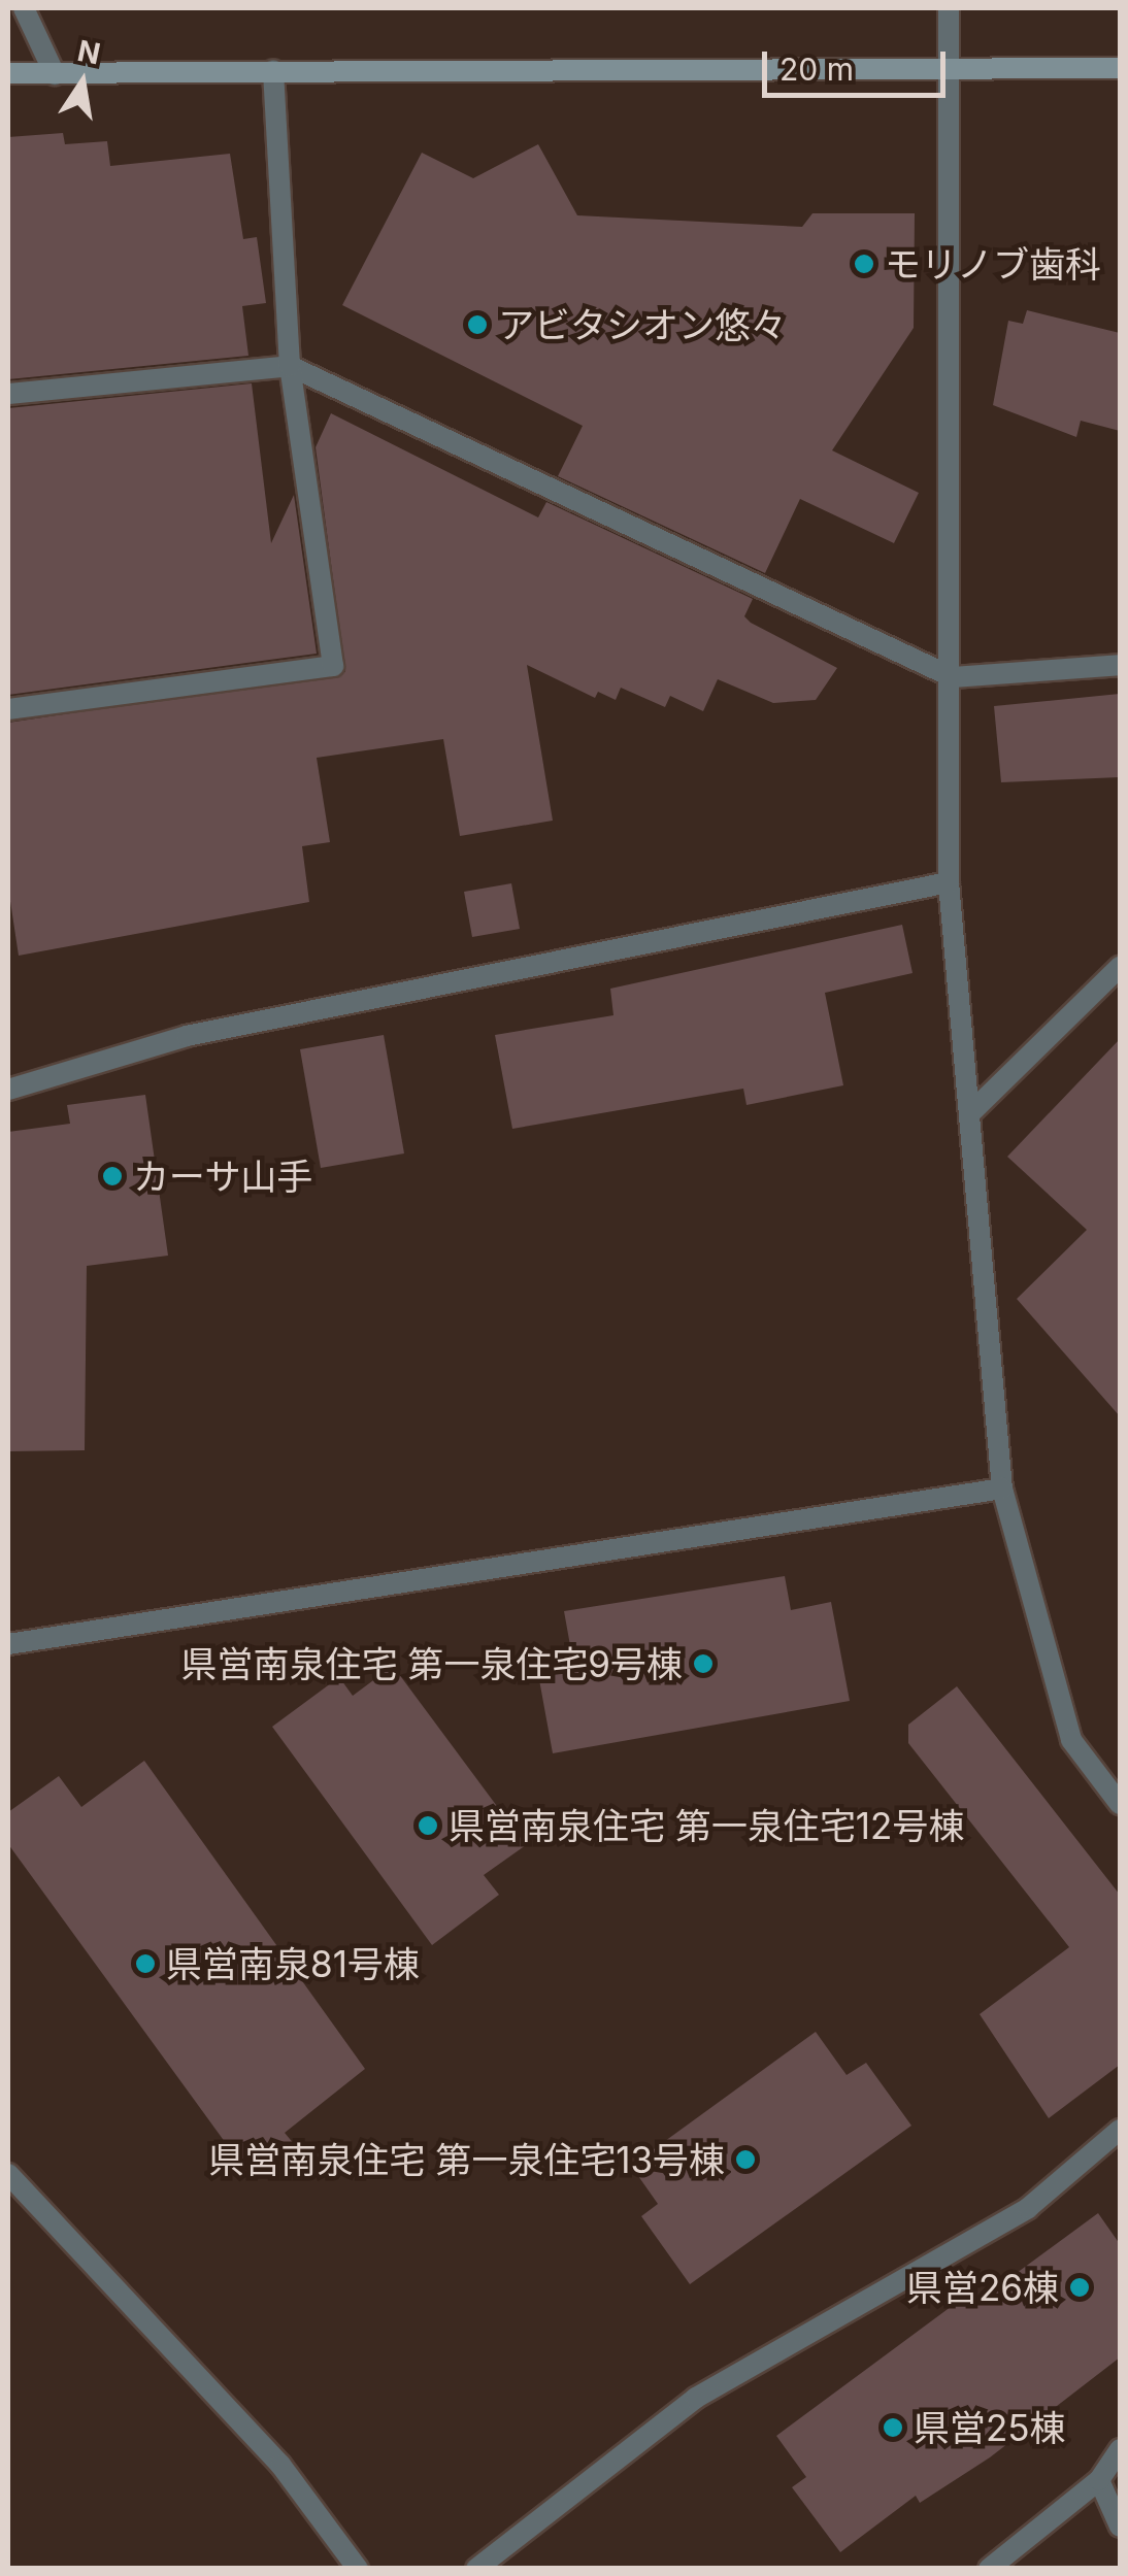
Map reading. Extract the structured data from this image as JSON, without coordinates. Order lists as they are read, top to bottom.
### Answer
{
  "places": [
    "モリノブ歯科",
    "アビタシオン悠々",
    "カーサ山手",
    "県営南泉住宅 第一泉住宅9号棟",
    "県営南泉住宅 第一泉住宅12号棟",
    "県営南泉81号棟",
    "県営南泉住宅 第一泉住宅13号棟",
    "県営26棟",
    "県営25棟"
  ],
  "scale_bar": "20 m",
  "north": "top"
}
